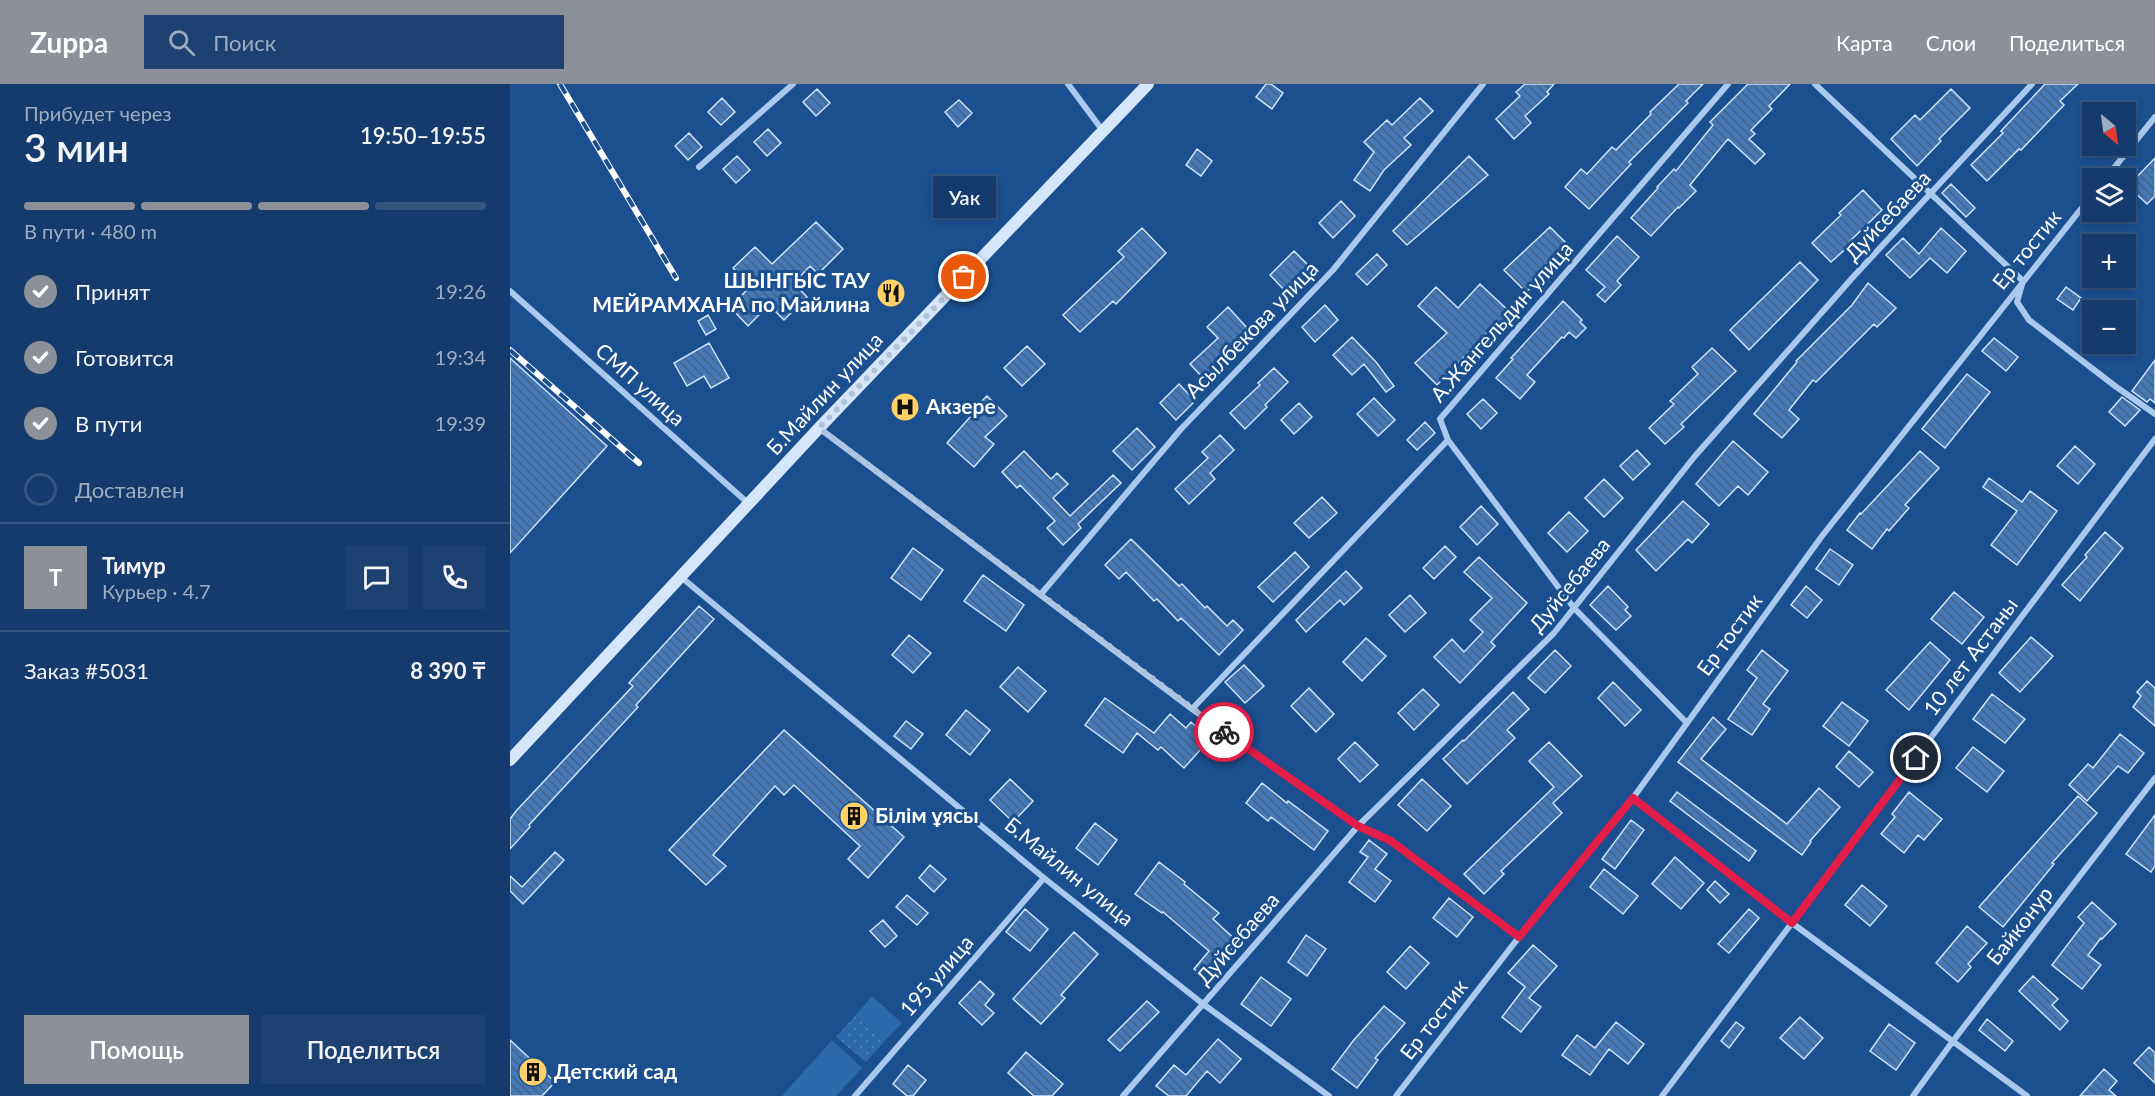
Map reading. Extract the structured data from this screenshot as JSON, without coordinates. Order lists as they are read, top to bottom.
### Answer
{
  "streets": {
    "street": [
      "Дуйсебаева",
      "Ер тостик",
      "А.Жангельдин улица",
      "Асылбекова улица",
      "СМП улица",
      "Б.Майлин улица",
      "10 лет Астаны",
      "Байконур",
      "195 улица"
    ]
  },
  "crossings": [
    ["Дуйсебаева", "Б.Майлин улица"],
    ["СМП улица", "Б.Майлин улица"],
    ["Б.Майлин улица", "195 улица"]
  ],
  "places": {
    "other": ["Уак"],
    "restaurant": ["ШЫНГЫС ТАУ МЕЙРАМХАНА по Майлина"],
    "hospital": ["Акзере"],
    "building": ["Білім ұясы", "Детский сад"]
  },
  "north": "bottom right",
  "page": {
    "header": "Zuppa",
    "search": "Поиск",
    "nav": ["Карта", "Слои", "Поделиться"],
    "heading": ["3 мин", "Прибудет через", "19:50–19:55"],
    "panel": [
      "Тимур",
      "Курьер · 4.7",
      "Заказ #5031",
      "8 390 ₸"
    ],
    "map_buttons": ["+", "−"],
    "bubble": "Уак",
    "bar": "В пути · 480 m",
    "list": [
      ["Принят", "19:26"],
      ["Готовится", "19:34"],
      ["В пути", "19:39"],
      "Доставлен"
    ],
    "round": "Т",
    "buttons": ["Помощь", "Поделиться"]
  }
}
